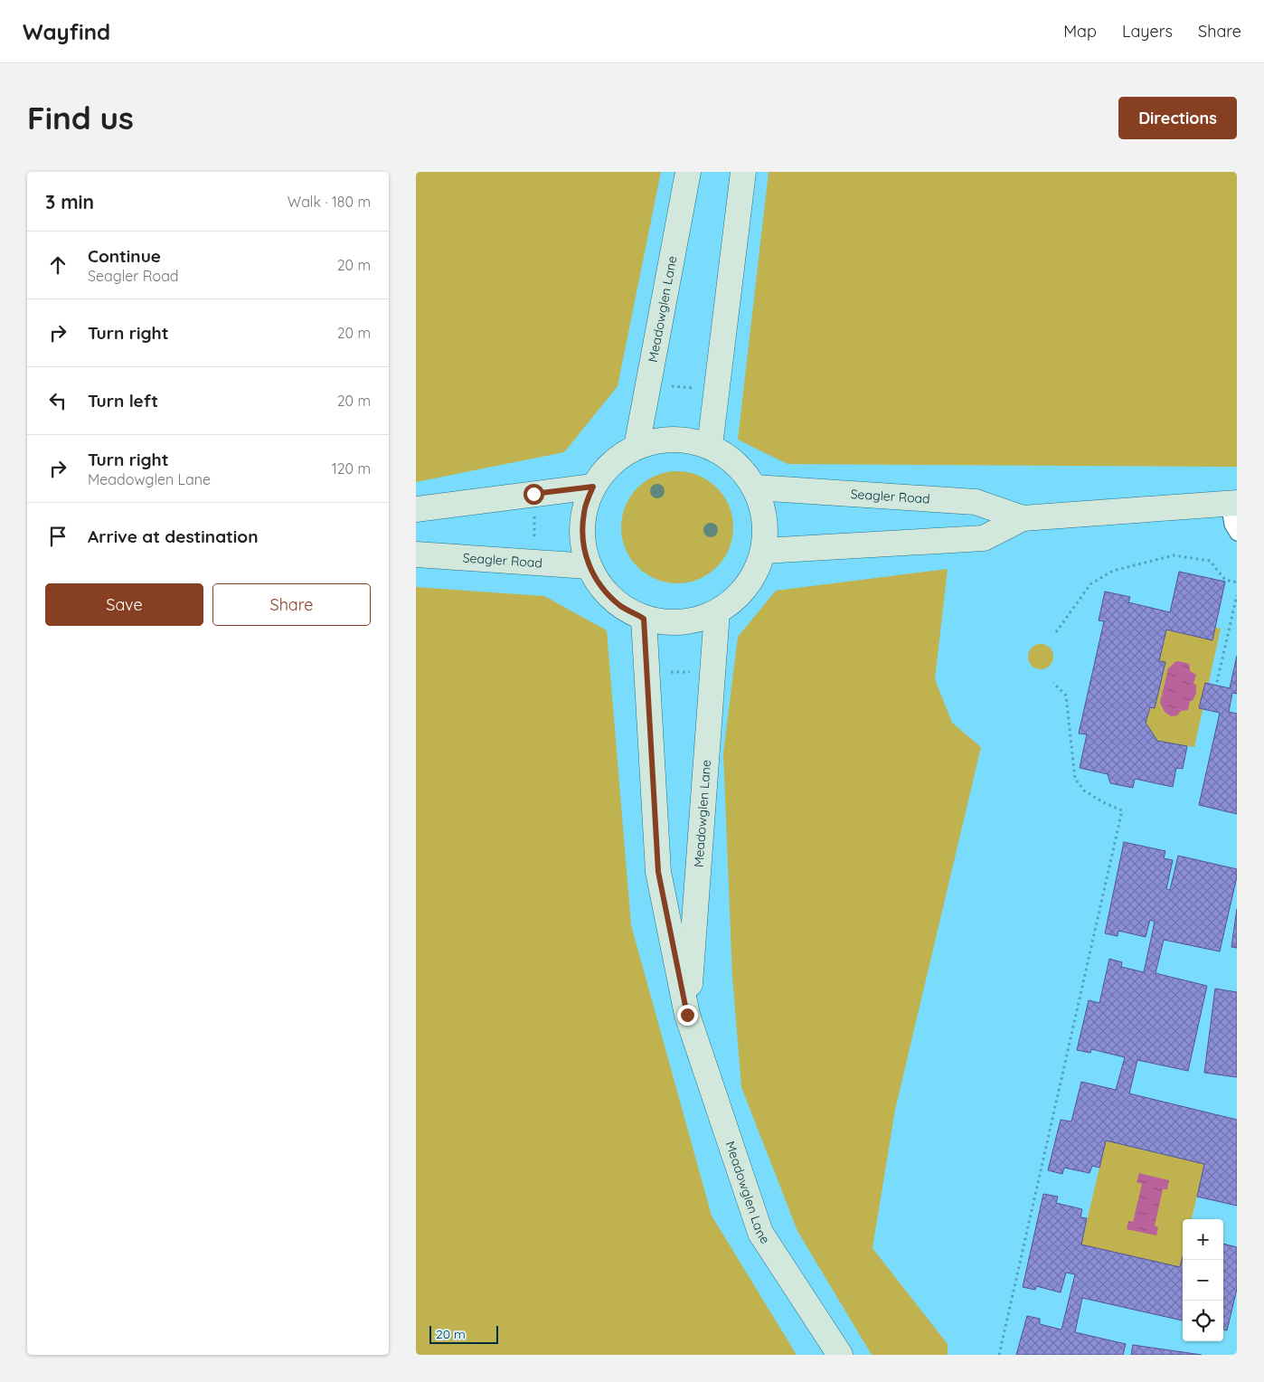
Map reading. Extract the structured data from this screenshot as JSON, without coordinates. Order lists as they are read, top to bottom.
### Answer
{
  "streets": {
    "street": ["Meadowglen Lane", "Seagler Road"]
  },
  "scale_bar": "20 m",
  "page": {
    "header": "Wayfind",
    "nav": ["Map", "Layers", "Share"],
    "buttons": [
      "Directions",
      ["Save", "Share"]
    ],
    "title": "Find us",
    "heading": ["3 min", "Walk · 180 m"],
    "list": [
      ["Continue", "Seagler Road", "20 m"],
      ["Turn right", "20 m"],
      ["Turn left", "20 m"],
      ["Turn right", "Meadowglen Lane", "120 m"],
      "Arrive at destination"
    ],
    "map_buttons": ["+", "−"],
    "scale": "20 m"
  }
}
